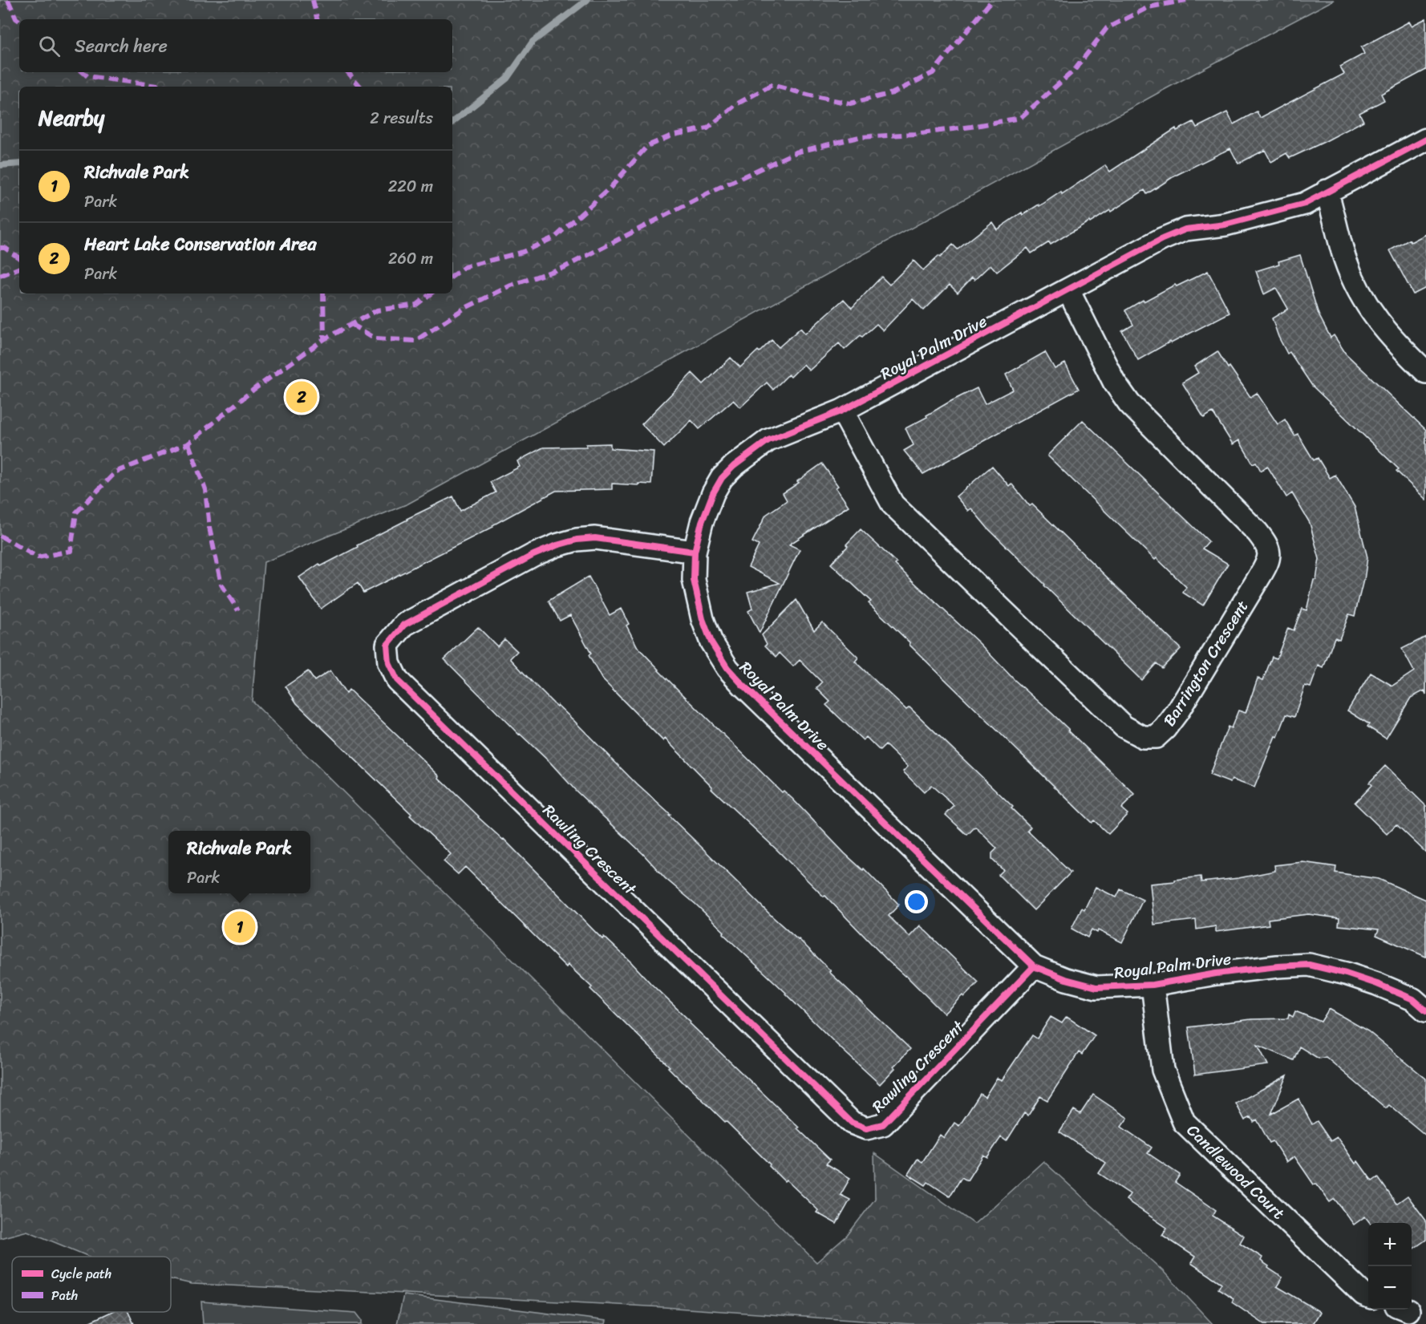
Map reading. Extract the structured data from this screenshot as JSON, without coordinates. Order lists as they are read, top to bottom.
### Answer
{
  "streets": {
    "street": [
      "Royal Palm Drive",
      "Barrington Crescent",
      "Rawling Crescent",
      "Candlewood Court"
    ]
  },
  "crossings": [
    ["Royal Palm Drive", "Barrington Crescent"],
    ["Royal Palm Drive", "Rawling Crescent"],
    ["Royal Palm Drive", "Candlewood Court"]
  ],
  "legend": ["Cycle path", "Path"],
  "page": {
    "search": "Search here",
    "heading": ["Nearby", "2 results"],
    "list": [
      {
        "mark": "1",
        "name": "Richvale Park",
        "note": "Park",
        "value": "220 m"
      },
      {
        "mark": "2",
        "name": "Heart Lake Conservation Area",
        "note": "Park",
        "value": "260 m"
      }
    ],
    "pins": ["2", "1"],
    "popup": ["Richvale Park", "Park"],
    "map_buttons": ["+", "−"]
  }
}
